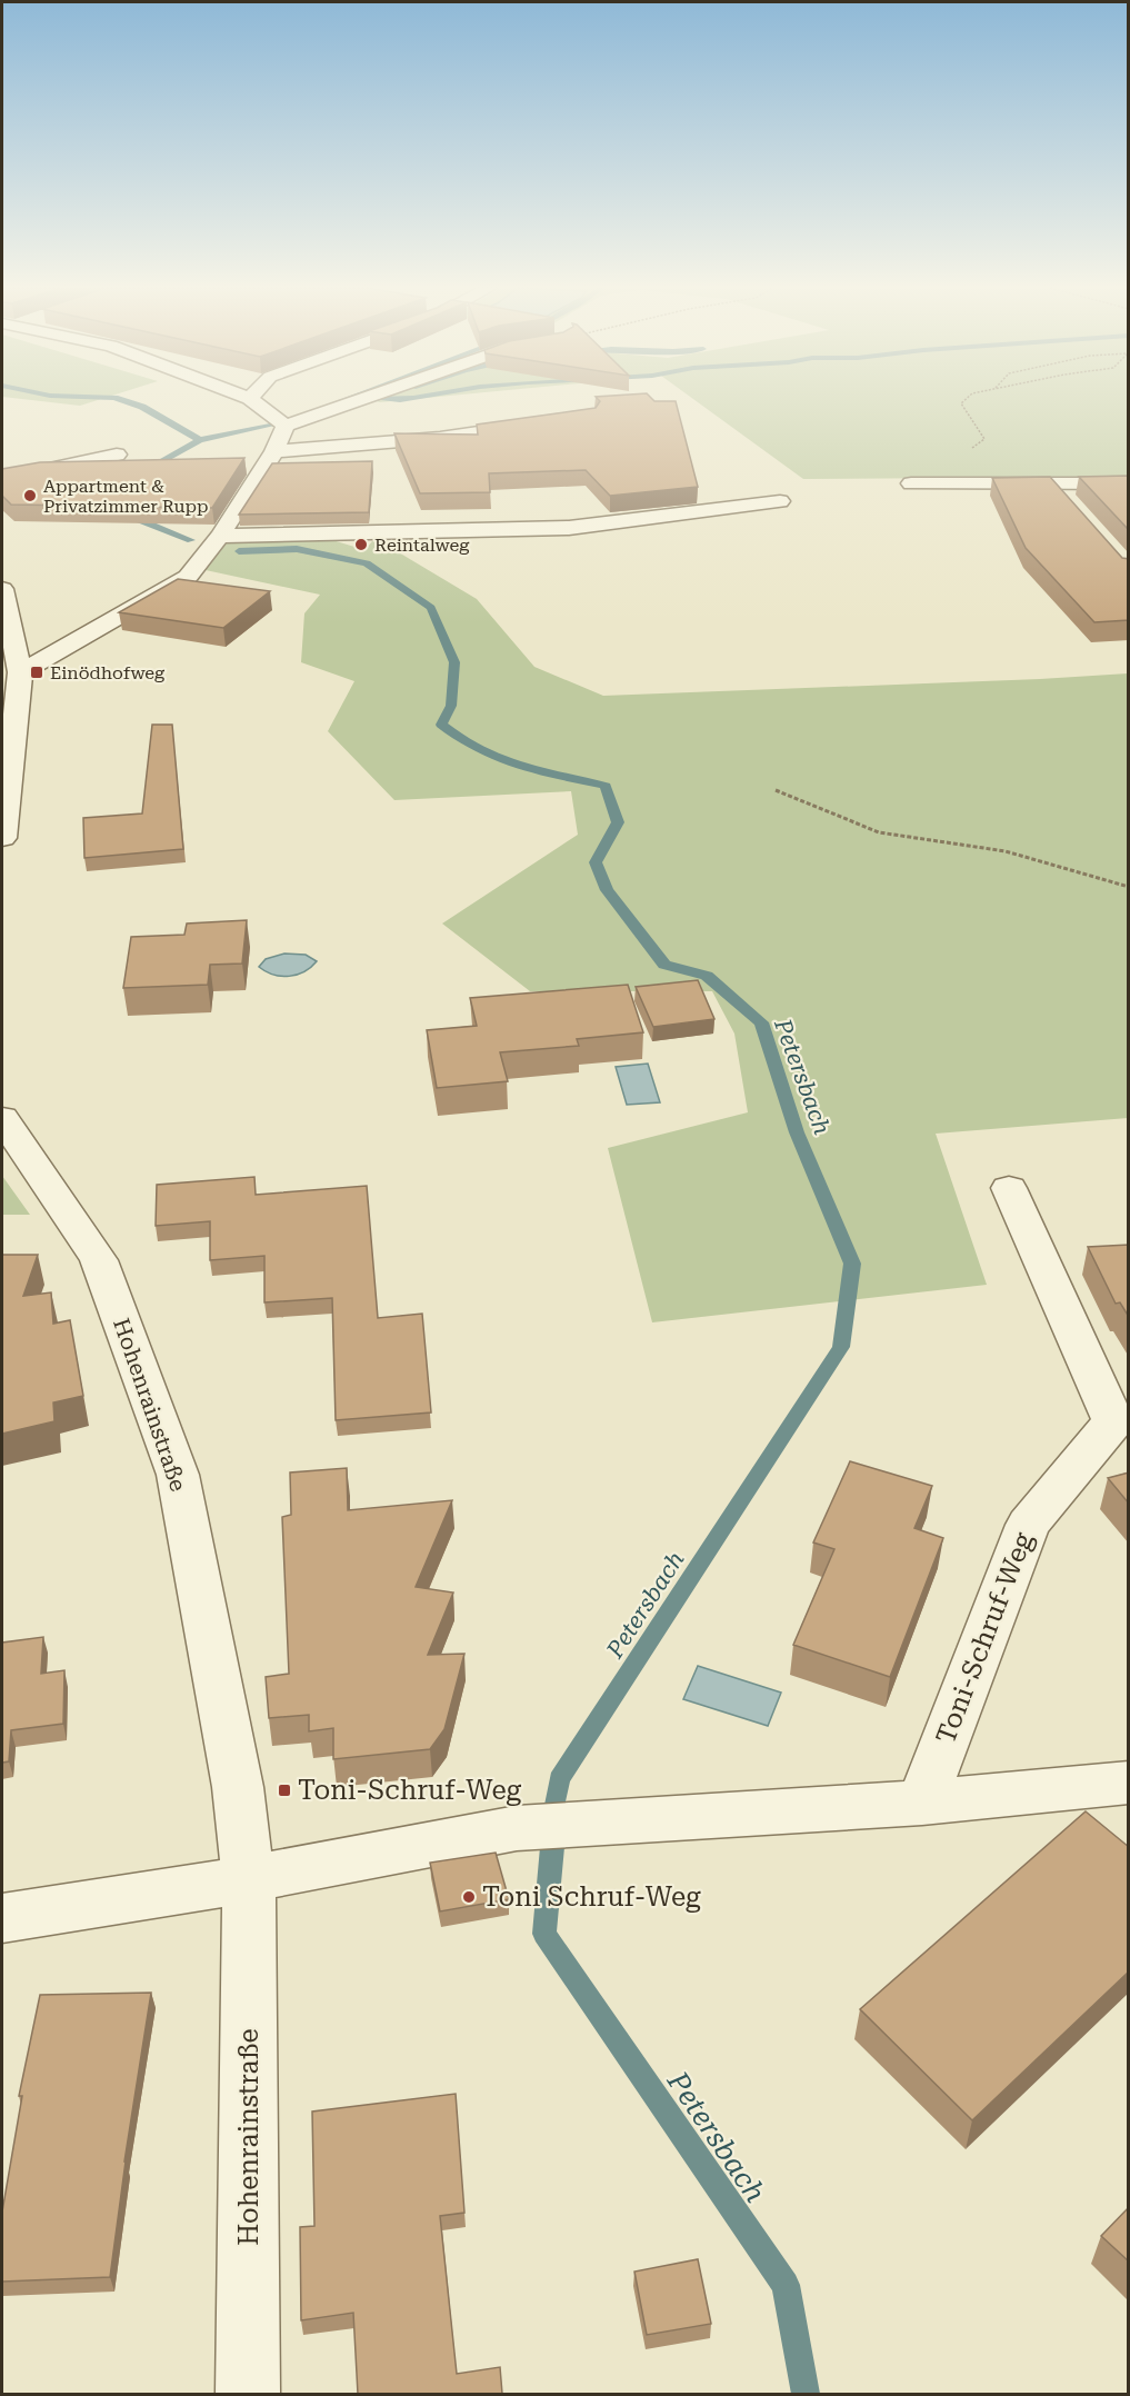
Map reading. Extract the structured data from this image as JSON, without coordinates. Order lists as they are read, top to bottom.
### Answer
{
  "streets": {
    "street": ["Hohenrainstraße", "Toni-Schruf-Weg"]
  },
  "water": ["Petersbach"],
  "places": {
    "other": ["Appartment & Privatzimmer Rupp", "Reintalweg", "Toni Schruf-Weg"],
    "transit": ["Einödhofweg", "Toni-Schruf-Weg"]
  }
}
